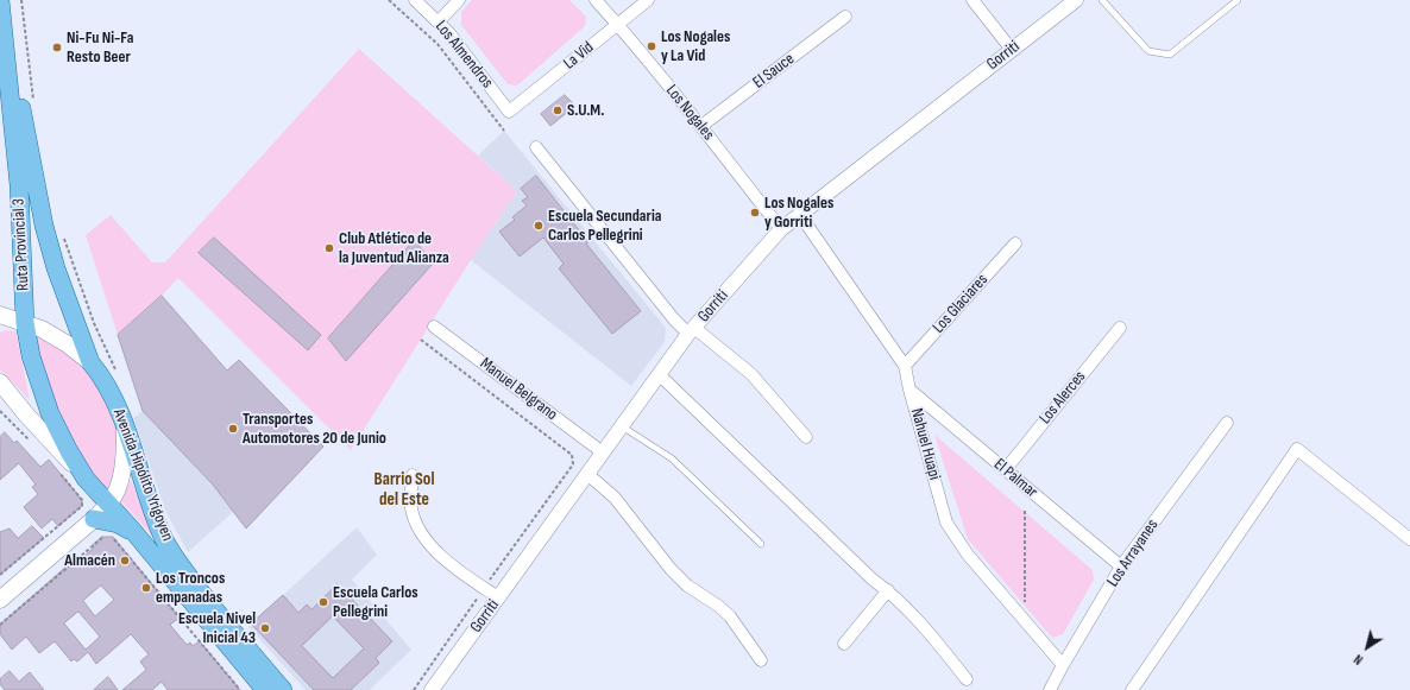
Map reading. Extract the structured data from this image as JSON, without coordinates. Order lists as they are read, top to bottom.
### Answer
{
  "streets": {
    "main road": ["Ruta Provincial 3", "Avenida Hipólito Yrigoyen"],
    "street": [
      "Los Almendros",
      "La Vid",
      "Gorriti",
      "El Sauce",
      "Los Nogales",
      "Los Glaciares",
      "Manuel Belgrano",
      "Los Alerces",
      "Nahuel Huapi",
      "El Palmar",
      "Los Arrayanes"
    ]
  },
  "crossings": [
    ["Los Almendros", "La Vid"],
    ["La Vid", "Los Nogales"],
    ["Gorriti", "Los Nogales"],
    ["Gorriti", "Manuel Belgrano"],
    ["Gorriti", "Nahuel Huapi"],
    ["El Sauce", "Los Nogales"],
    ["Ruta Provincial 3", "Avenida Hipólito Yrigoyen"],
    ["Los Glaciares", "Nahuel Huapi"],
    ["Los Alerces", "El Palmar"],
    ["Nahuel Huapi", "El Palmar"],
    ["Nahuel Huapi", "Los Arrayanes"],
    ["El Palmar", "Los Arrayanes"]
  ],
  "districts": ["Barrio Sol del Este"],
  "places": [
    "Los Nogales y La Vid",
    "Ni-Fu Ni-Fa Resto Beer",
    "S.U.M.",
    "Los Nogales y Gorriti",
    "Escuela Secundaria Carlos Pellegrini",
    "Club Atlético de la Juventud Alianza",
    "Transportes Automotores 20 de Junio",
    "Almacén",
    "Los Troncos empanadas",
    "Escuela Carlos Pellegrini",
    "Escuela Nivel Inicial 43"
  ],
  "north": "bottom left"
}
